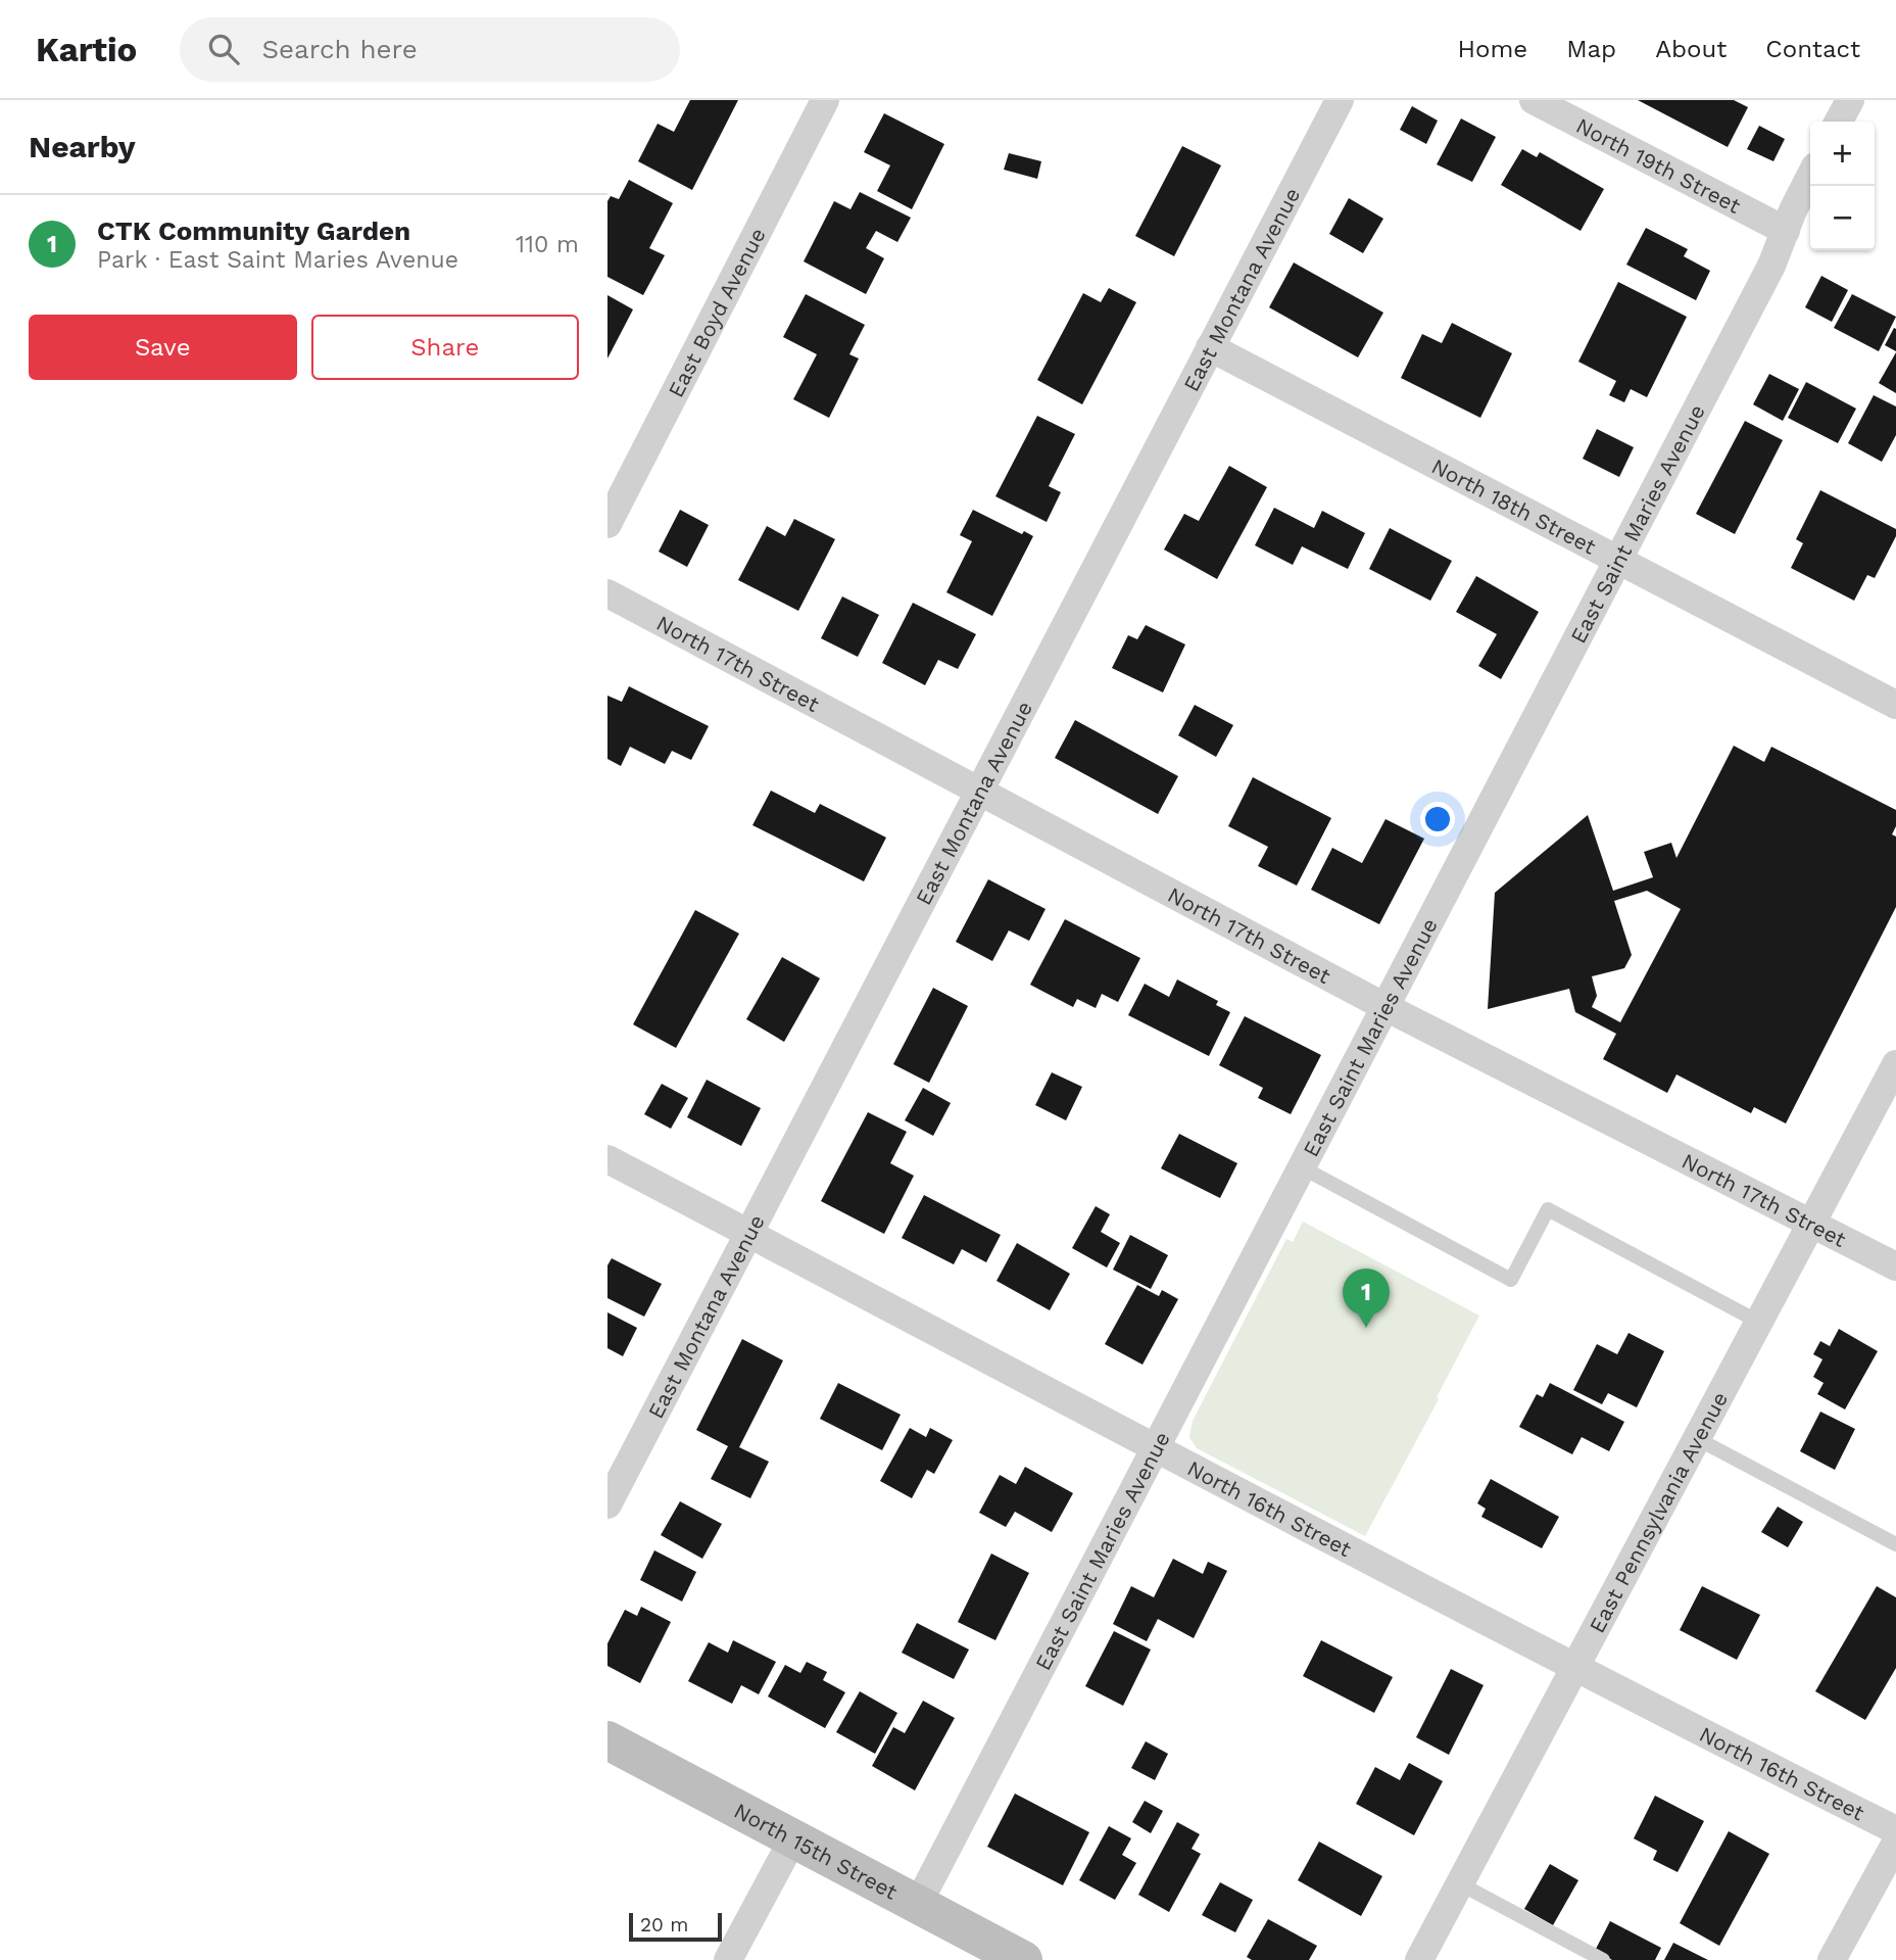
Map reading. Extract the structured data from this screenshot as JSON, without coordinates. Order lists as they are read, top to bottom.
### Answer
{
  "streets": {
    "main road": ["North 15th Street"],
    "street": [
      "North 19th Street",
      "East Montana Avenue",
      "East Boyd Avenue",
      "North 18th Street",
      "East Saint Maries Avenue",
      "North 17th Street",
      "North 16th Street",
      "East Pennsylvania Avenue"
    ]
  },
  "crossings": [
    ["North 19th Street", "East Saint Maries Avenue"],
    ["East Montana Avenue", "North 18th Street"],
    ["East Montana Avenue", "North 17th Street"],
    ["East Montana Avenue", "North 16th Street"],
    ["North 18th Street", "East Saint Maries Avenue"],
    ["East Saint Maries Avenue", "North 17th Street"],
    ["East Saint Maries Avenue", "North 16th Street"],
    ["East Saint Maries Avenue", "North 15th Street"],
    ["North 17th Street", "East Pennsylvania Avenue"],
    ["North 16th Street", "East Pennsylvania Avenue"]
  ],
  "scale_bar": "20 m",
  "page": {
    "header": "Kartio",
    "search": "Search here",
    "nav": [
      "Home",
      "Map",
      "About",
      "Contact"
    ],
    "heading": "Nearby",
    "map_buttons": ["+", "−"],
    "list": [
      {
        "mark": "1",
        "name": "CTK Community Garden",
        "note": "Park · East Saint Maries Avenue",
        "value": "110 m"
      }
    ],
    "buttons": ["Save", "Share"],
    "pins": "1",
    "scale": "20 m"
  }
}
